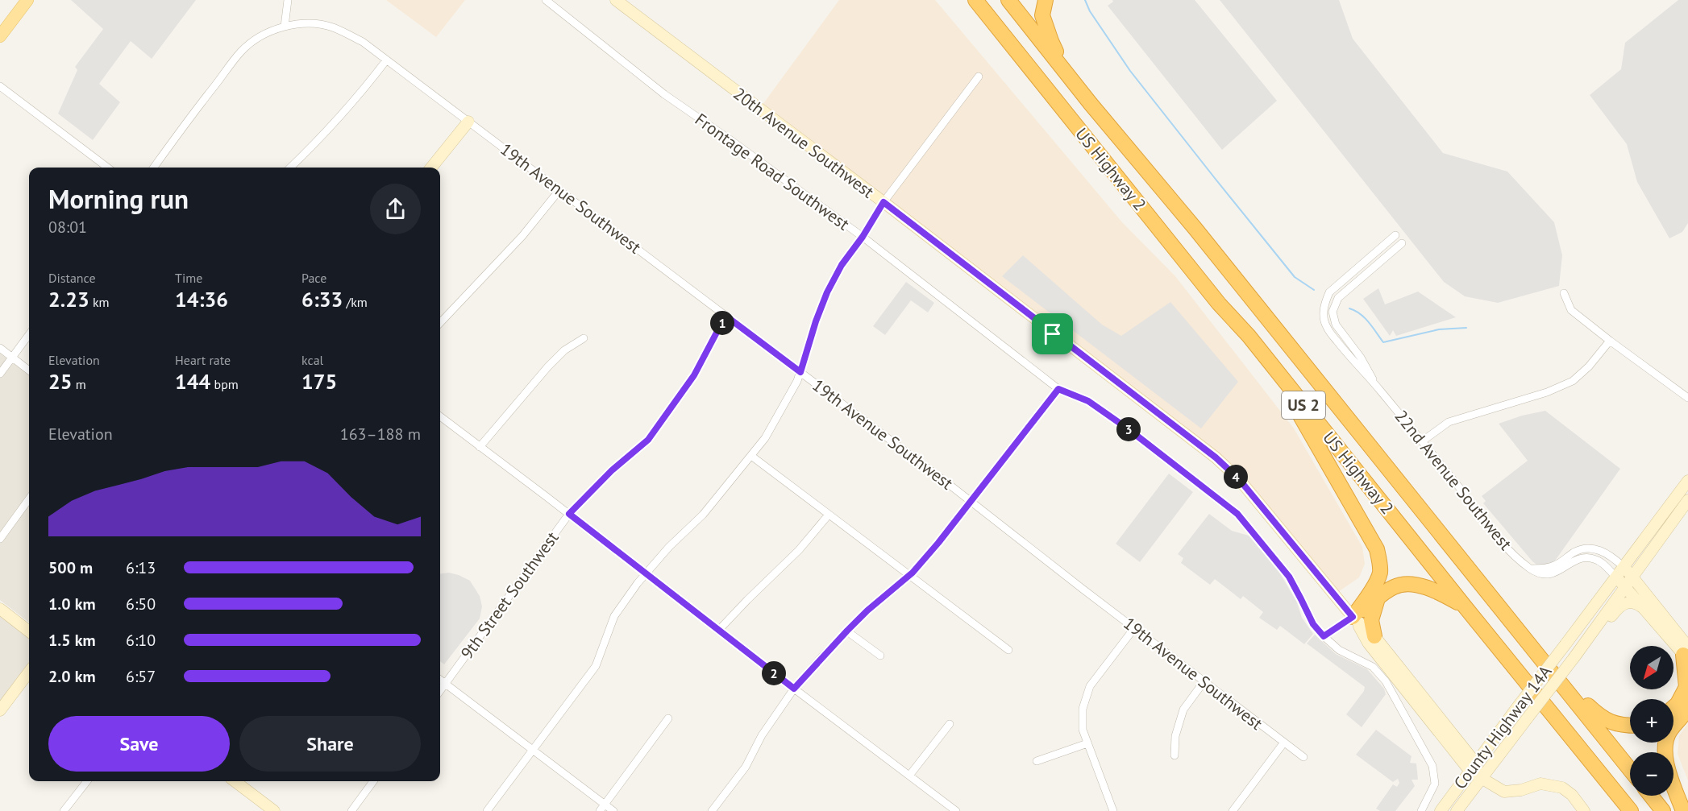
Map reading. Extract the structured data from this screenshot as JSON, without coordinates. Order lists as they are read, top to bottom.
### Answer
{
  "streets": {
    "highway": ["US Highway 2", "US 2"],
    "main road": ["20th Avenue Southwest", "County Highway 14A"],
    "street": [
      "Frontage Road Southwest",
      "19th Avenue Southwest",
      "22nd Avenue Southwest",
      "9th Street Southwest"
    ]
  },
  "crossings": [
    ["20th Avenue Southwest", "County Highway 14A"],
    ["19th Avenue Southwest", "9th Street Southwest"]
  ],
  "north": "bottom left",
  "page": {
    "heading": ["Morning run", "08:01"],
    "stats": [
      ["Distance", "2.23 km"],
      ["Time", "14:36"],
      ["Pace", "6:33 /km"],
      ["Elevation", "25 m"],
      ["Heart rate", "144 bpm"],
      ["kcal", "175"]
    ],
    "pins": [
      "1",
      "3",
      "4",
      "2"
    ],
    "chart": ["Elevation", "163–188 m"],
    "list": [
      {
        "name": "500 m",
        "note": "6:13"
      },
      {
        "name": "1.0 km",
        "note": "6:50"
      },
      {
        "name": "1.5 km",
        "note": "6:10"
      },
      {
        "name": "2.0 km",
        "note": "6:57"
      }
    ],
    "map_buttons": ["+", "−"],
    "buttons": ["Save", "Share"]
  }
}
